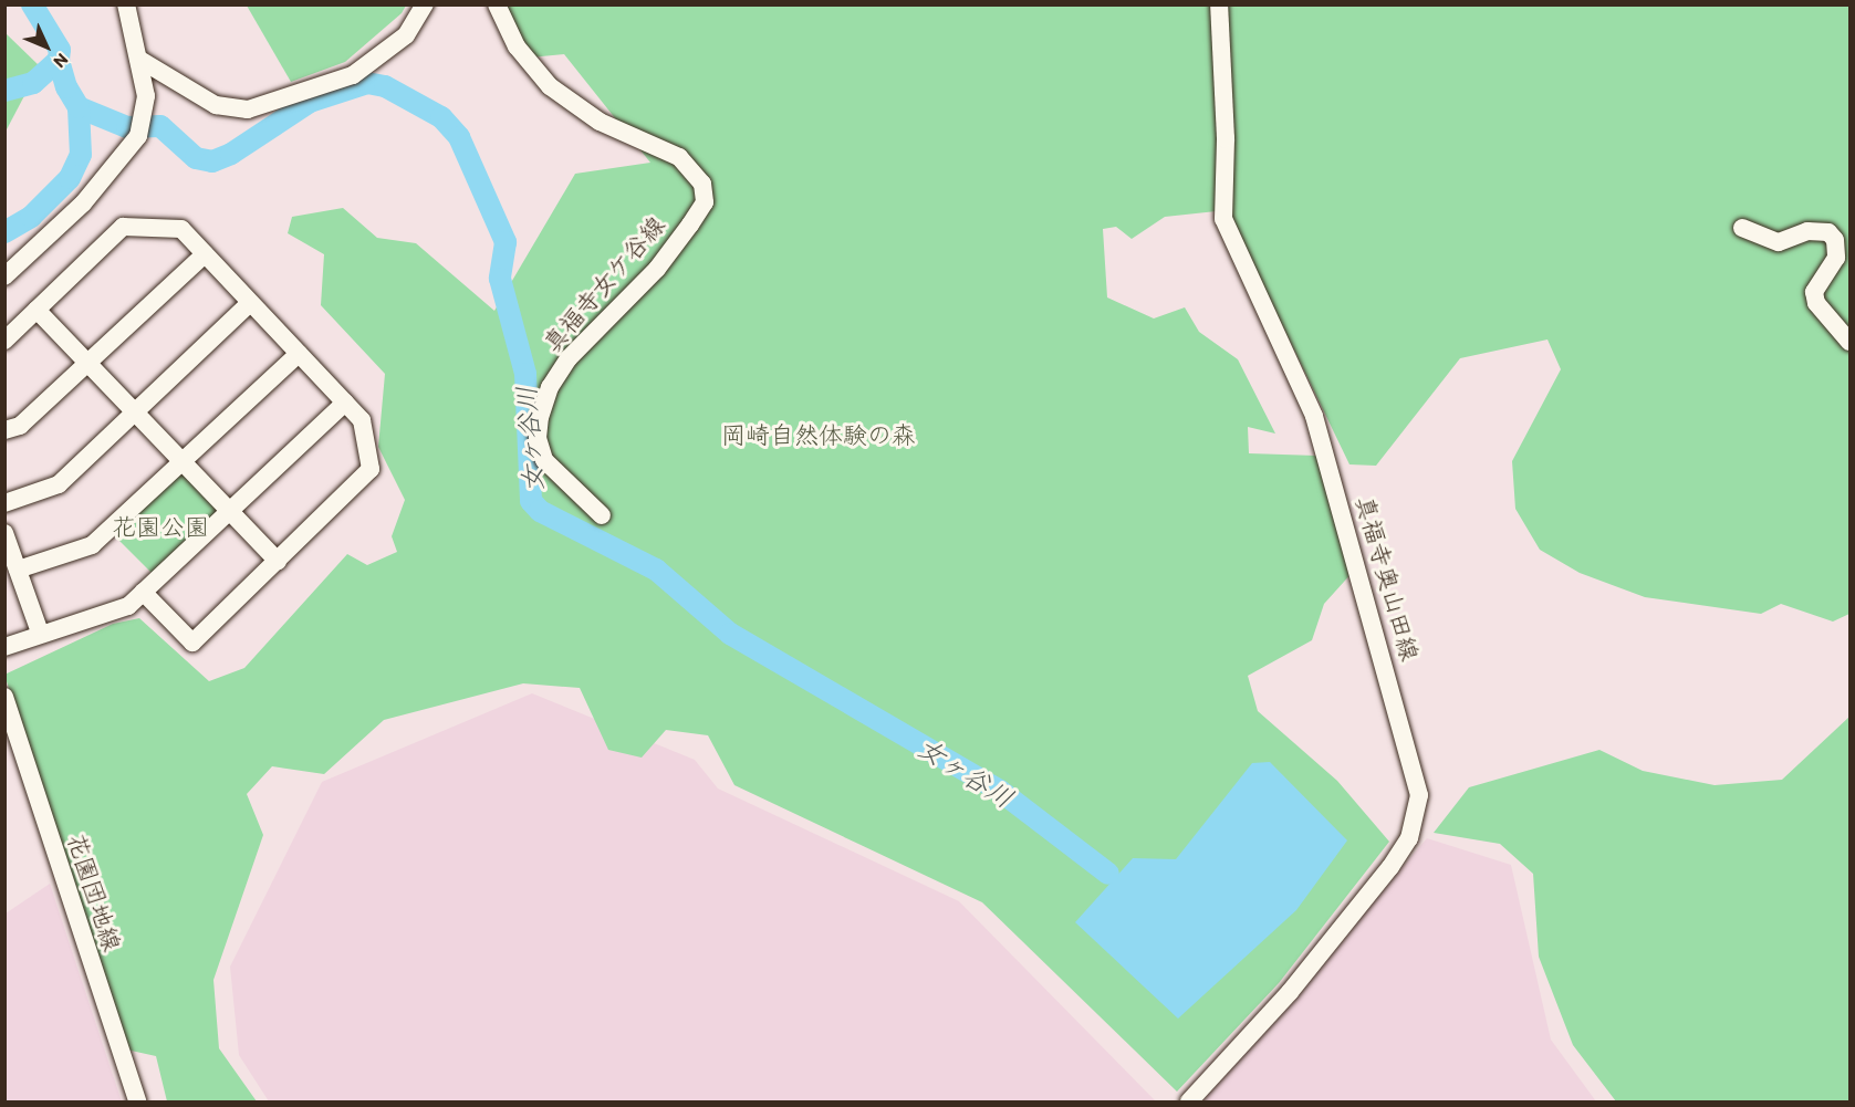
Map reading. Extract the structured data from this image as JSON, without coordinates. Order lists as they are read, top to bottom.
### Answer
{
  "streets": {
    "street": ["真福寺女ケ谷線", "真福寺奥山田線", "花園団地線"]
  },
  "water": ["女ヶ谷川"],
  "parks": ["岡崎自然体験の森", "花園公園"],
  "north": "bottom right"
}
